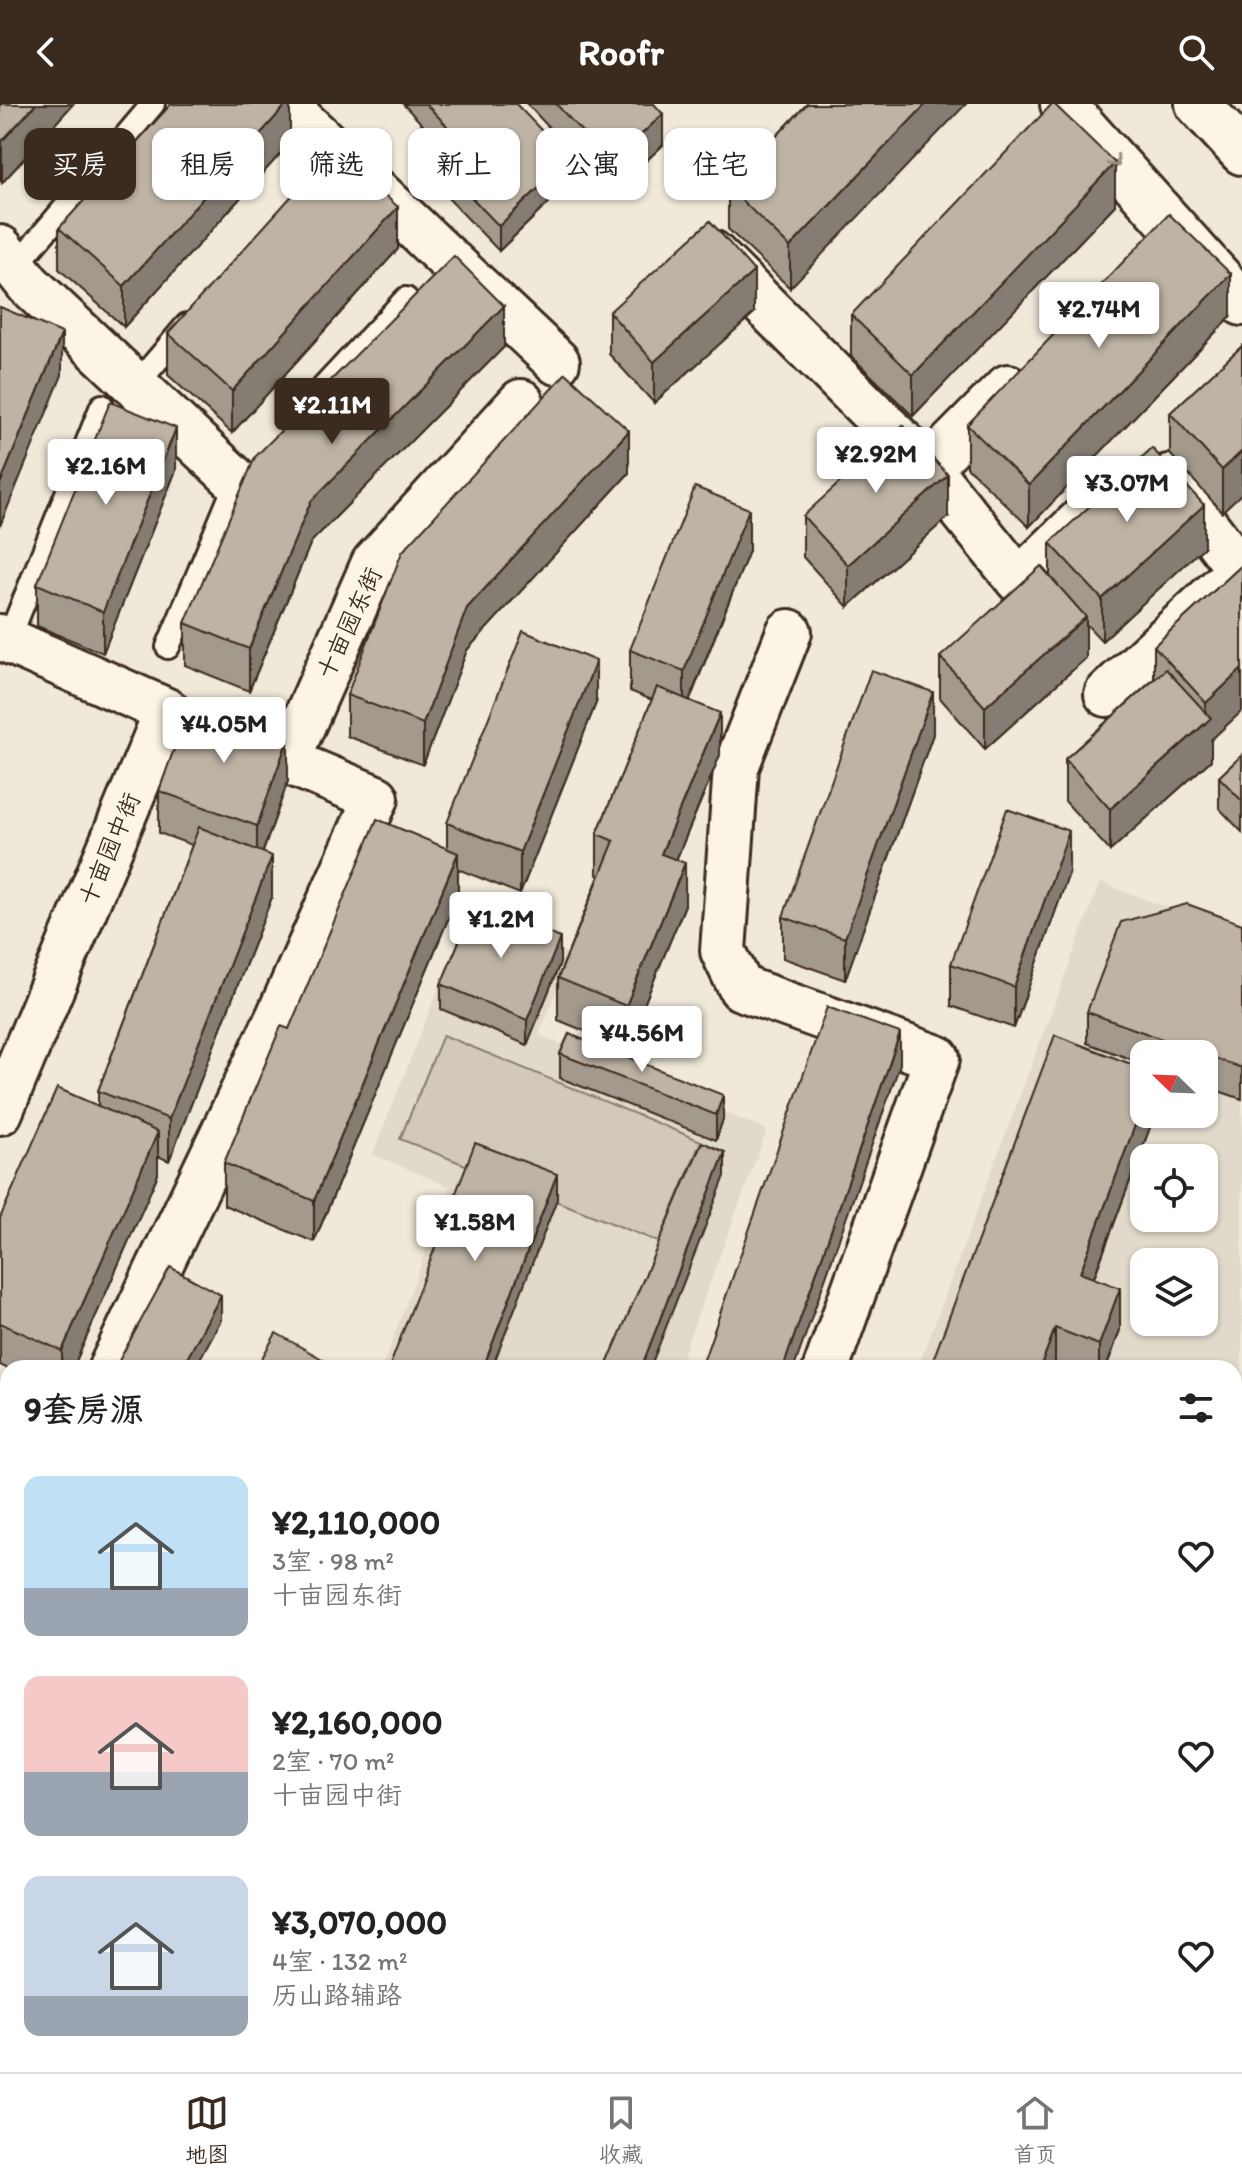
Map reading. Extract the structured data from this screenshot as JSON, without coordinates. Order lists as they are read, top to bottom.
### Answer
{
  "streets": {
    "street": ["十亩园东街", "十亩园中街"]
  },
  "north": "top left",
  "page": {
    "header": "Roofr",
    "chip": [
      "买房",
      "租房",
      "筛选",
      "新上",
      "公寓",
      "住宅"
    ],
    "price": [
      "¥2.74M",
      "¥2.11M",
      "¥2.92M",
      "¥2.16M",
      "¥3.07M",
      "¥4.05M",
      "¥1.2M",
      "¥4.56M",
      "¥1.58M"
    ],
    "heading": "9套房源",
    "list": [
      {
        "name": "¥2,110,000",
        "note": "3室 · 98 m² · 十亩园东街"
      },
      {
        "name": "¥2,160,000",
        "note": "2室 · 70 m² · 十亩园中街"
      },
      {
        "name": "¥3,070,000",
        "note": "4室 · 132 m² · 历山路辅路"
      }
    ],
    "tabs": ["地图", "收藏", "首页"]
  }
}
